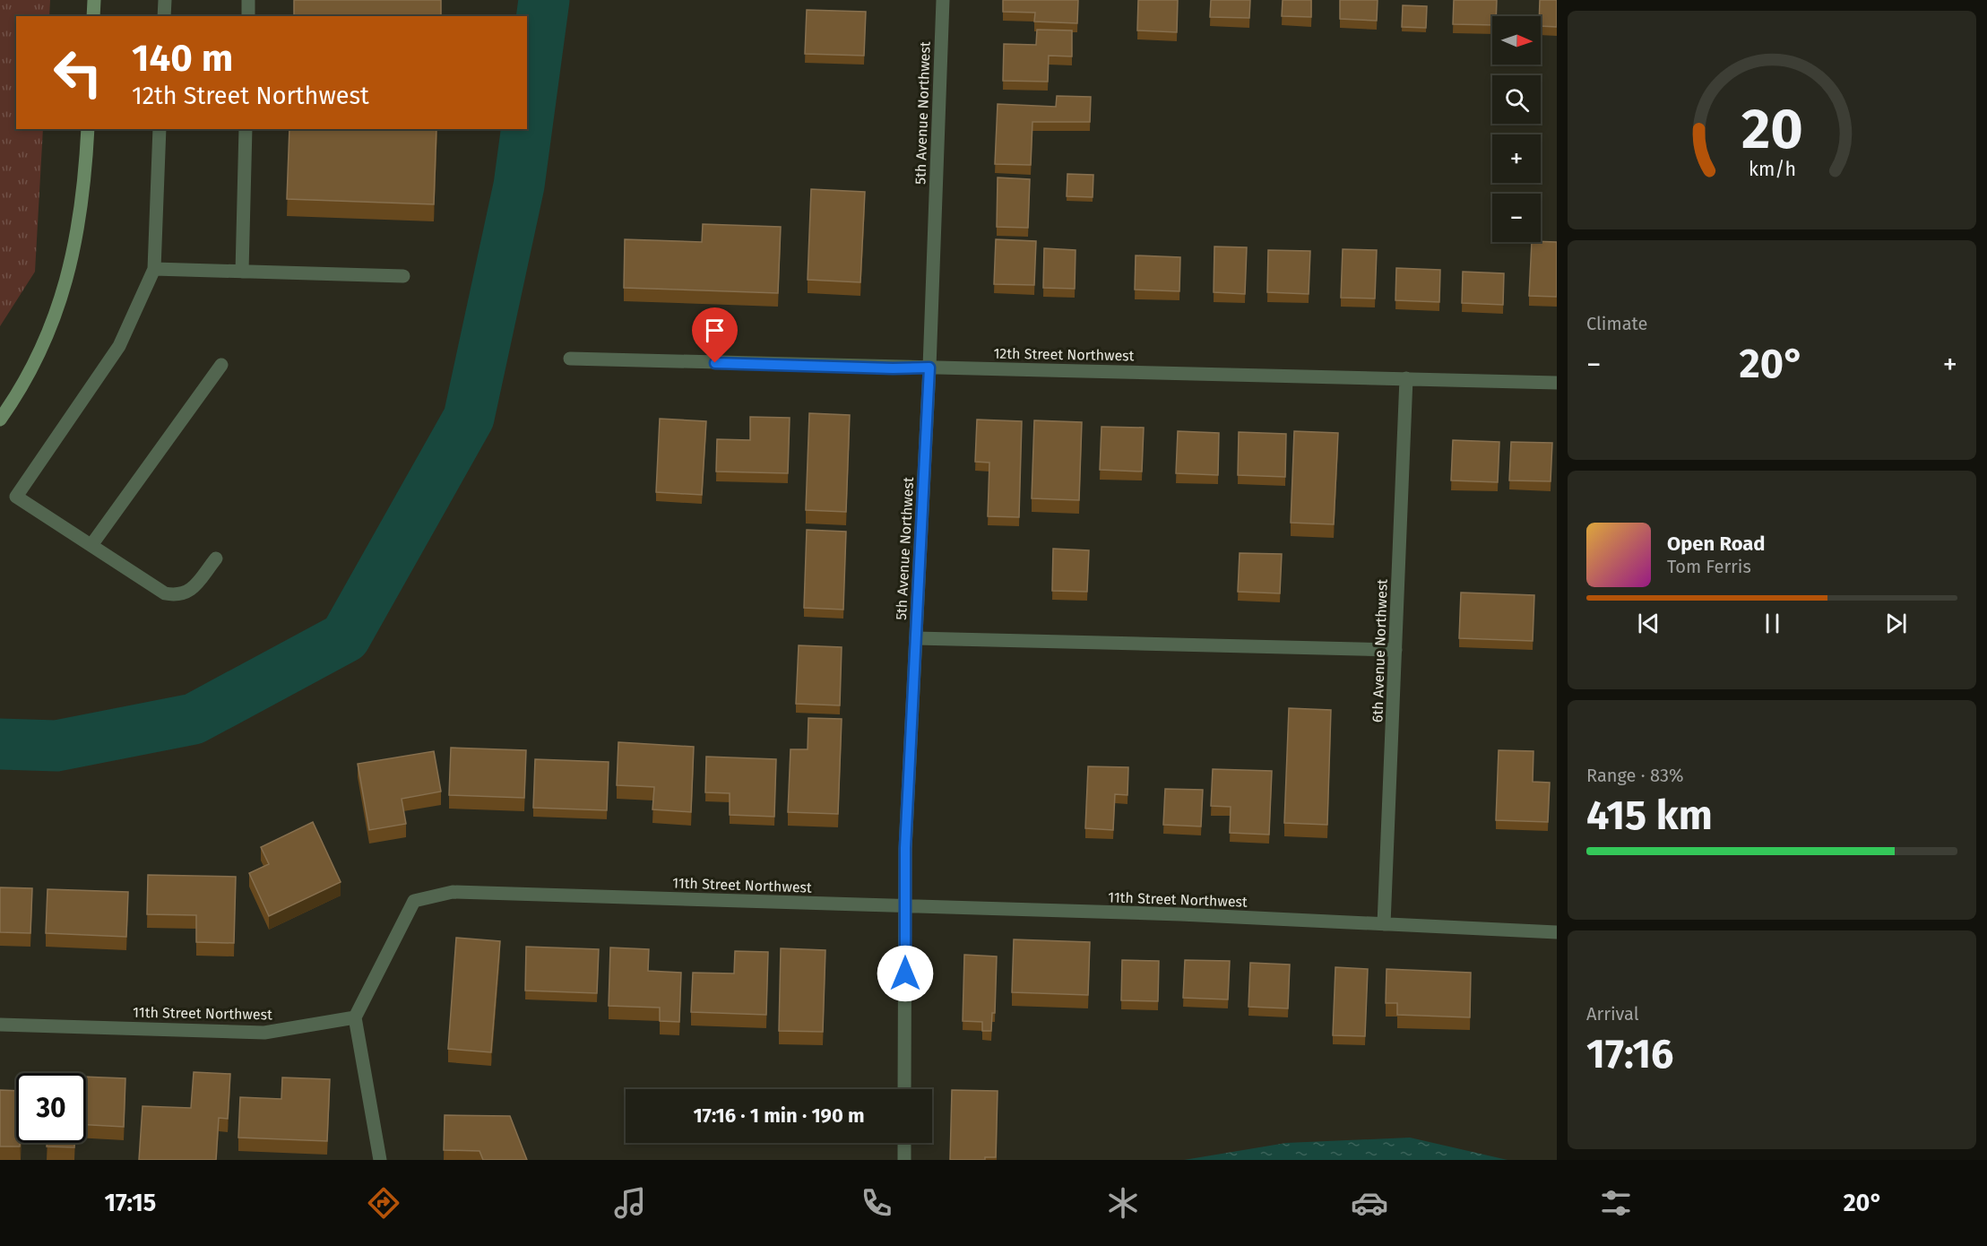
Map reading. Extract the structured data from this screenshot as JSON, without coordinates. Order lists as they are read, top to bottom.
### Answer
{
  "streets": {
    "street": [
      "5th Avenue Northwest",
      "12th Street Northwest",
      "6th Avenue Northwest",
      "11th Street Northwest"
    ]
  },
  "crossings": [
    ["5th Avenue Northwest", "12th Street Northwest"],
    ["5th Avenue Northwest", "11th Street Northwest"],
    ["12th Street Northwest", "6th Avenue Northwest"],
    ["6th Avenue Northwest", "11th Street Northwest"]
  ],
  "north": "right",
  "page": {
    "map_buttons": ["+", "−"],
    "turn": ["140 m", "12th Street Northwest"],
    "tile": [
      "Climate",
      ["Range · 83%", "415 km"],
      ["Arrival", "17:16"]
    ],
    "heat": ["−", "20°", "+"],
    "song": ["Open Road", "Tom Ferris"],
    "limit": "30",
    "trip": "17:16 · 1 min · 190 m",
    "tabs": ["17:15", "20°"],
    "gauge": ["20", "km/h"]
  }
}
